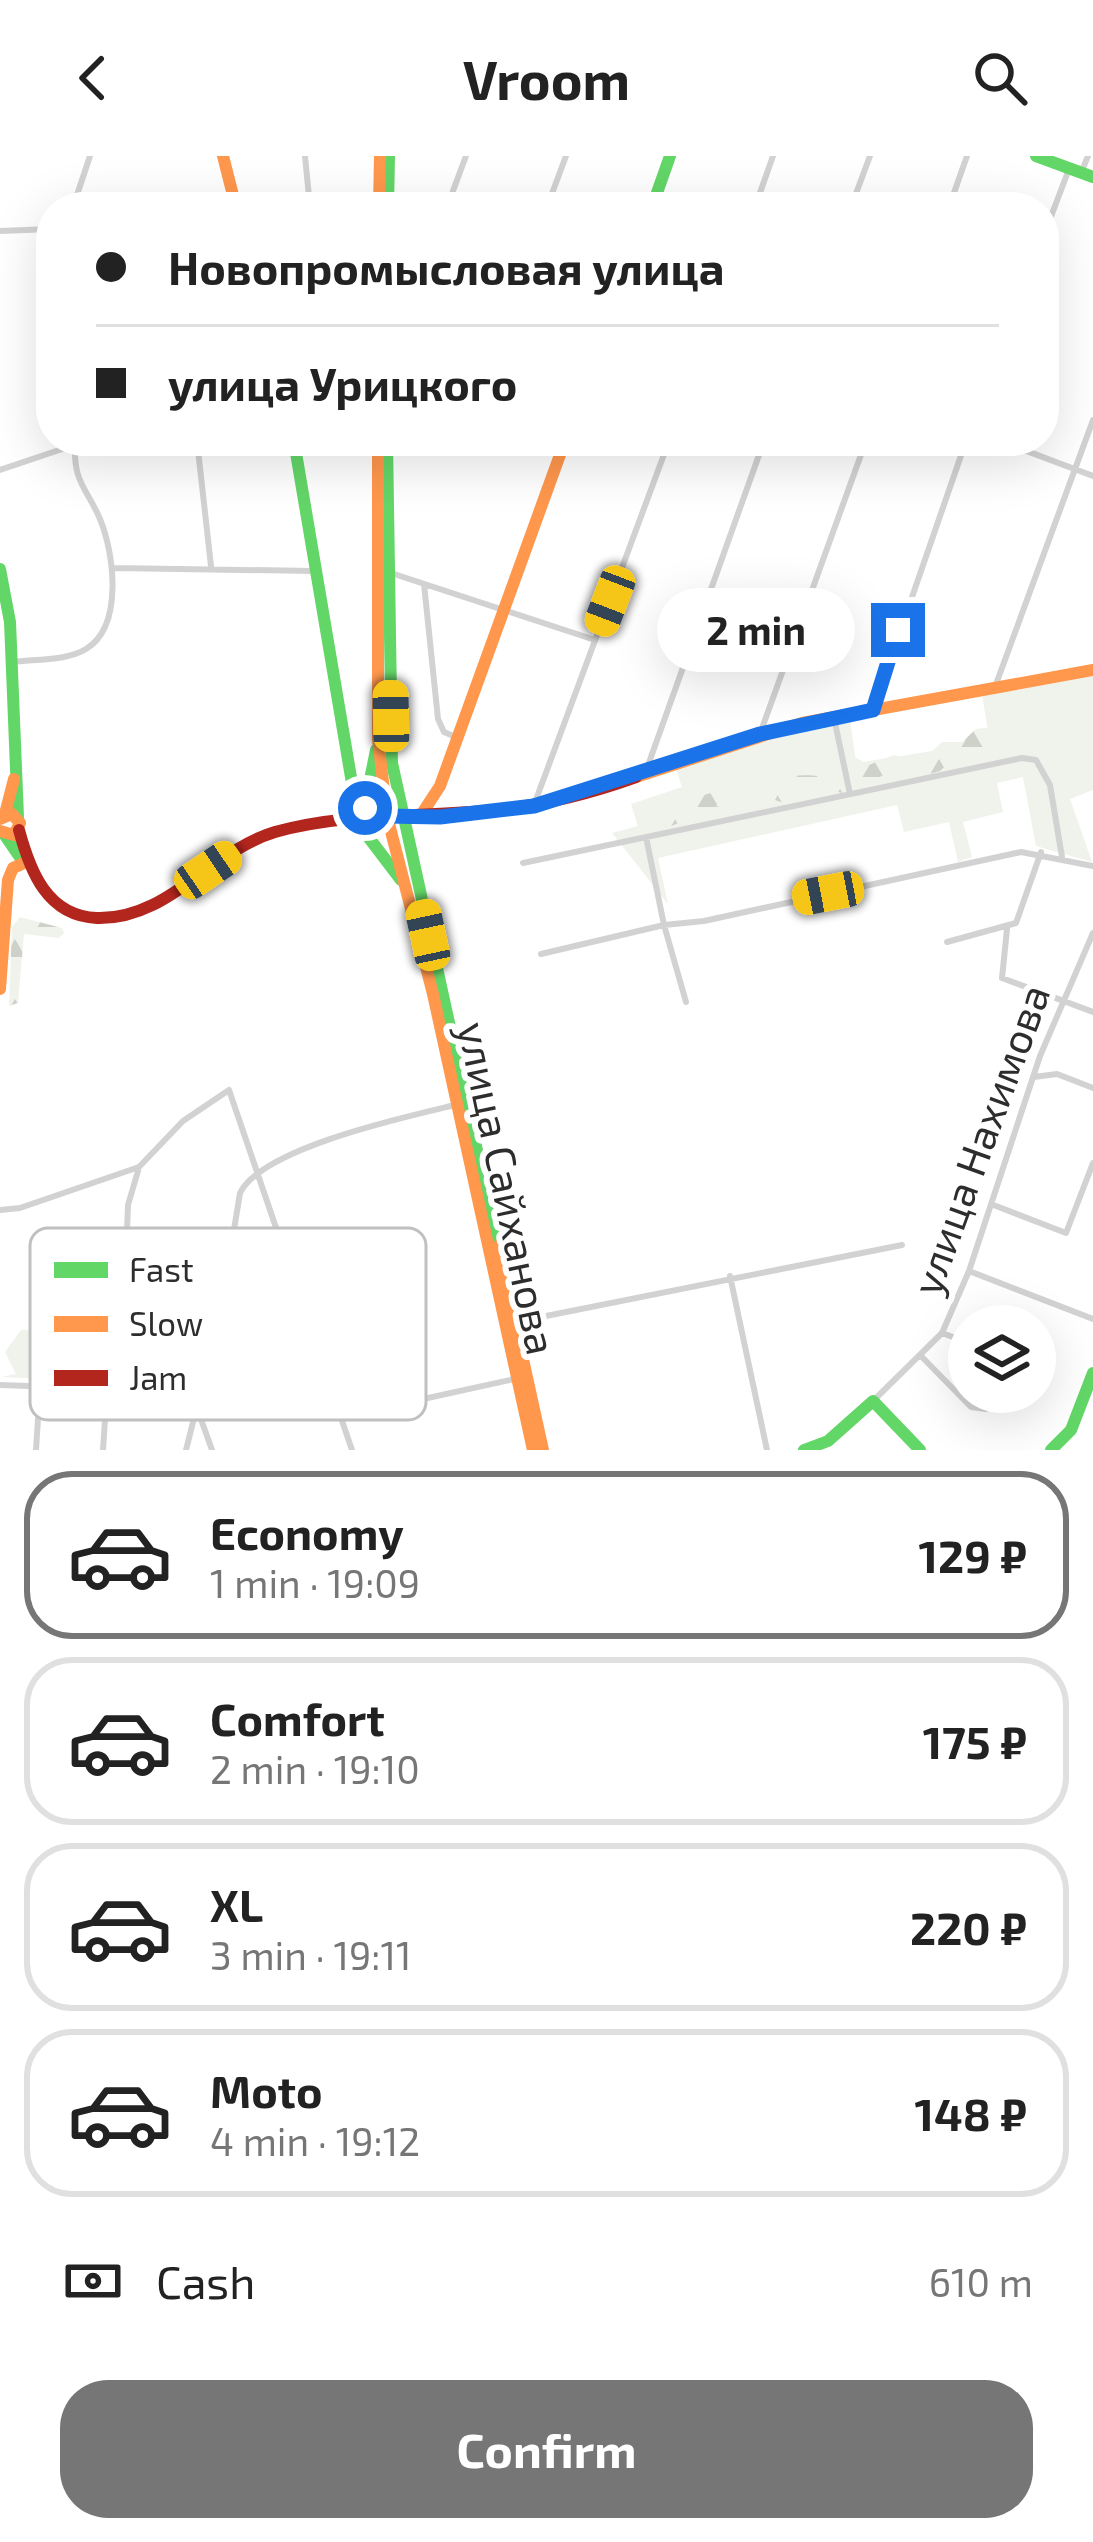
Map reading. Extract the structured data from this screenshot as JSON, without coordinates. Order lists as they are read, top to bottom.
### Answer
{
  "streets": {
    "main road": ["улица Нахимова", "улица Сайханова"]
  },
  "legend": ["Fast", "Slow", "Jam"],
  "page": {
    "header": "Vroom",
    "banner": ["Новопромысловая улица", "улица Урицкого"],
    "bubble": "2 min",
    "list": [
      {
        "name": "Economy",
        "note": "1 min · 19:09",
        "value": "129 ₽"
      },
      {
        "name": "Comfort",
        "note": "2 min · 19:10",
        "value": "175 ₽"
      },
      {
        "name": "XL",
        "note": "3 min · 19:11",
        "value": "220 ₽"
      },
      {
        "name": "Moto",
        "note": "4 min · 19:12",
        "value": "148 ₽"
      }
    ],
    "pay": ["Cash", "610 m"],
    "buttons": "Confirm"
  }
}
